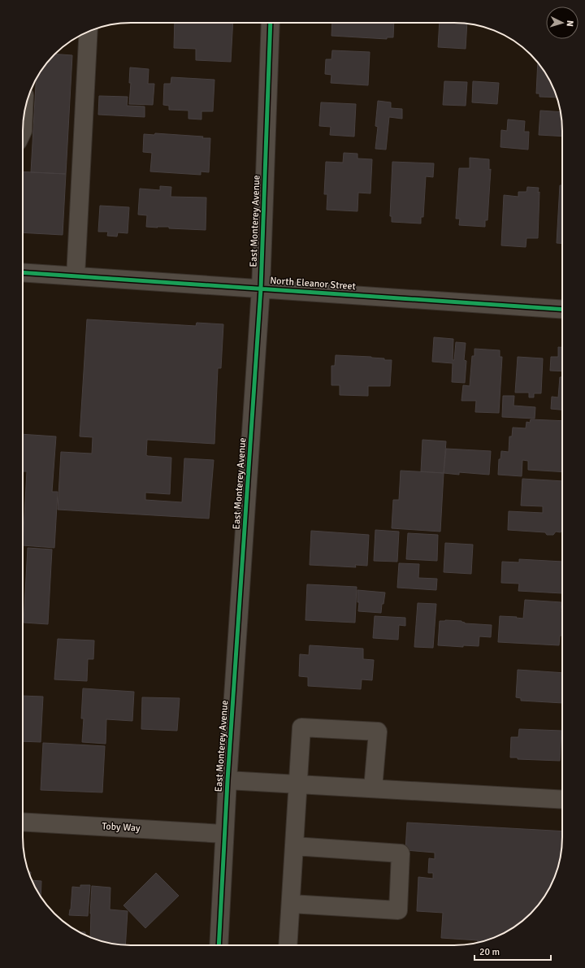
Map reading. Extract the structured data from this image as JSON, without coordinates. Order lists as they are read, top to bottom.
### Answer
{
  "streets": {
    "street": ["East Monterey Avenue", "North Eleanor Street", "Toby Way"]
  },
  "crossings": [
    ["East Monterey Avenue", "North Eleanor Street"],
    ["East Monterey Avenue", "Toby Way"]
  ],
  "scale_bar": "20 m",
  "north": "right"
}
